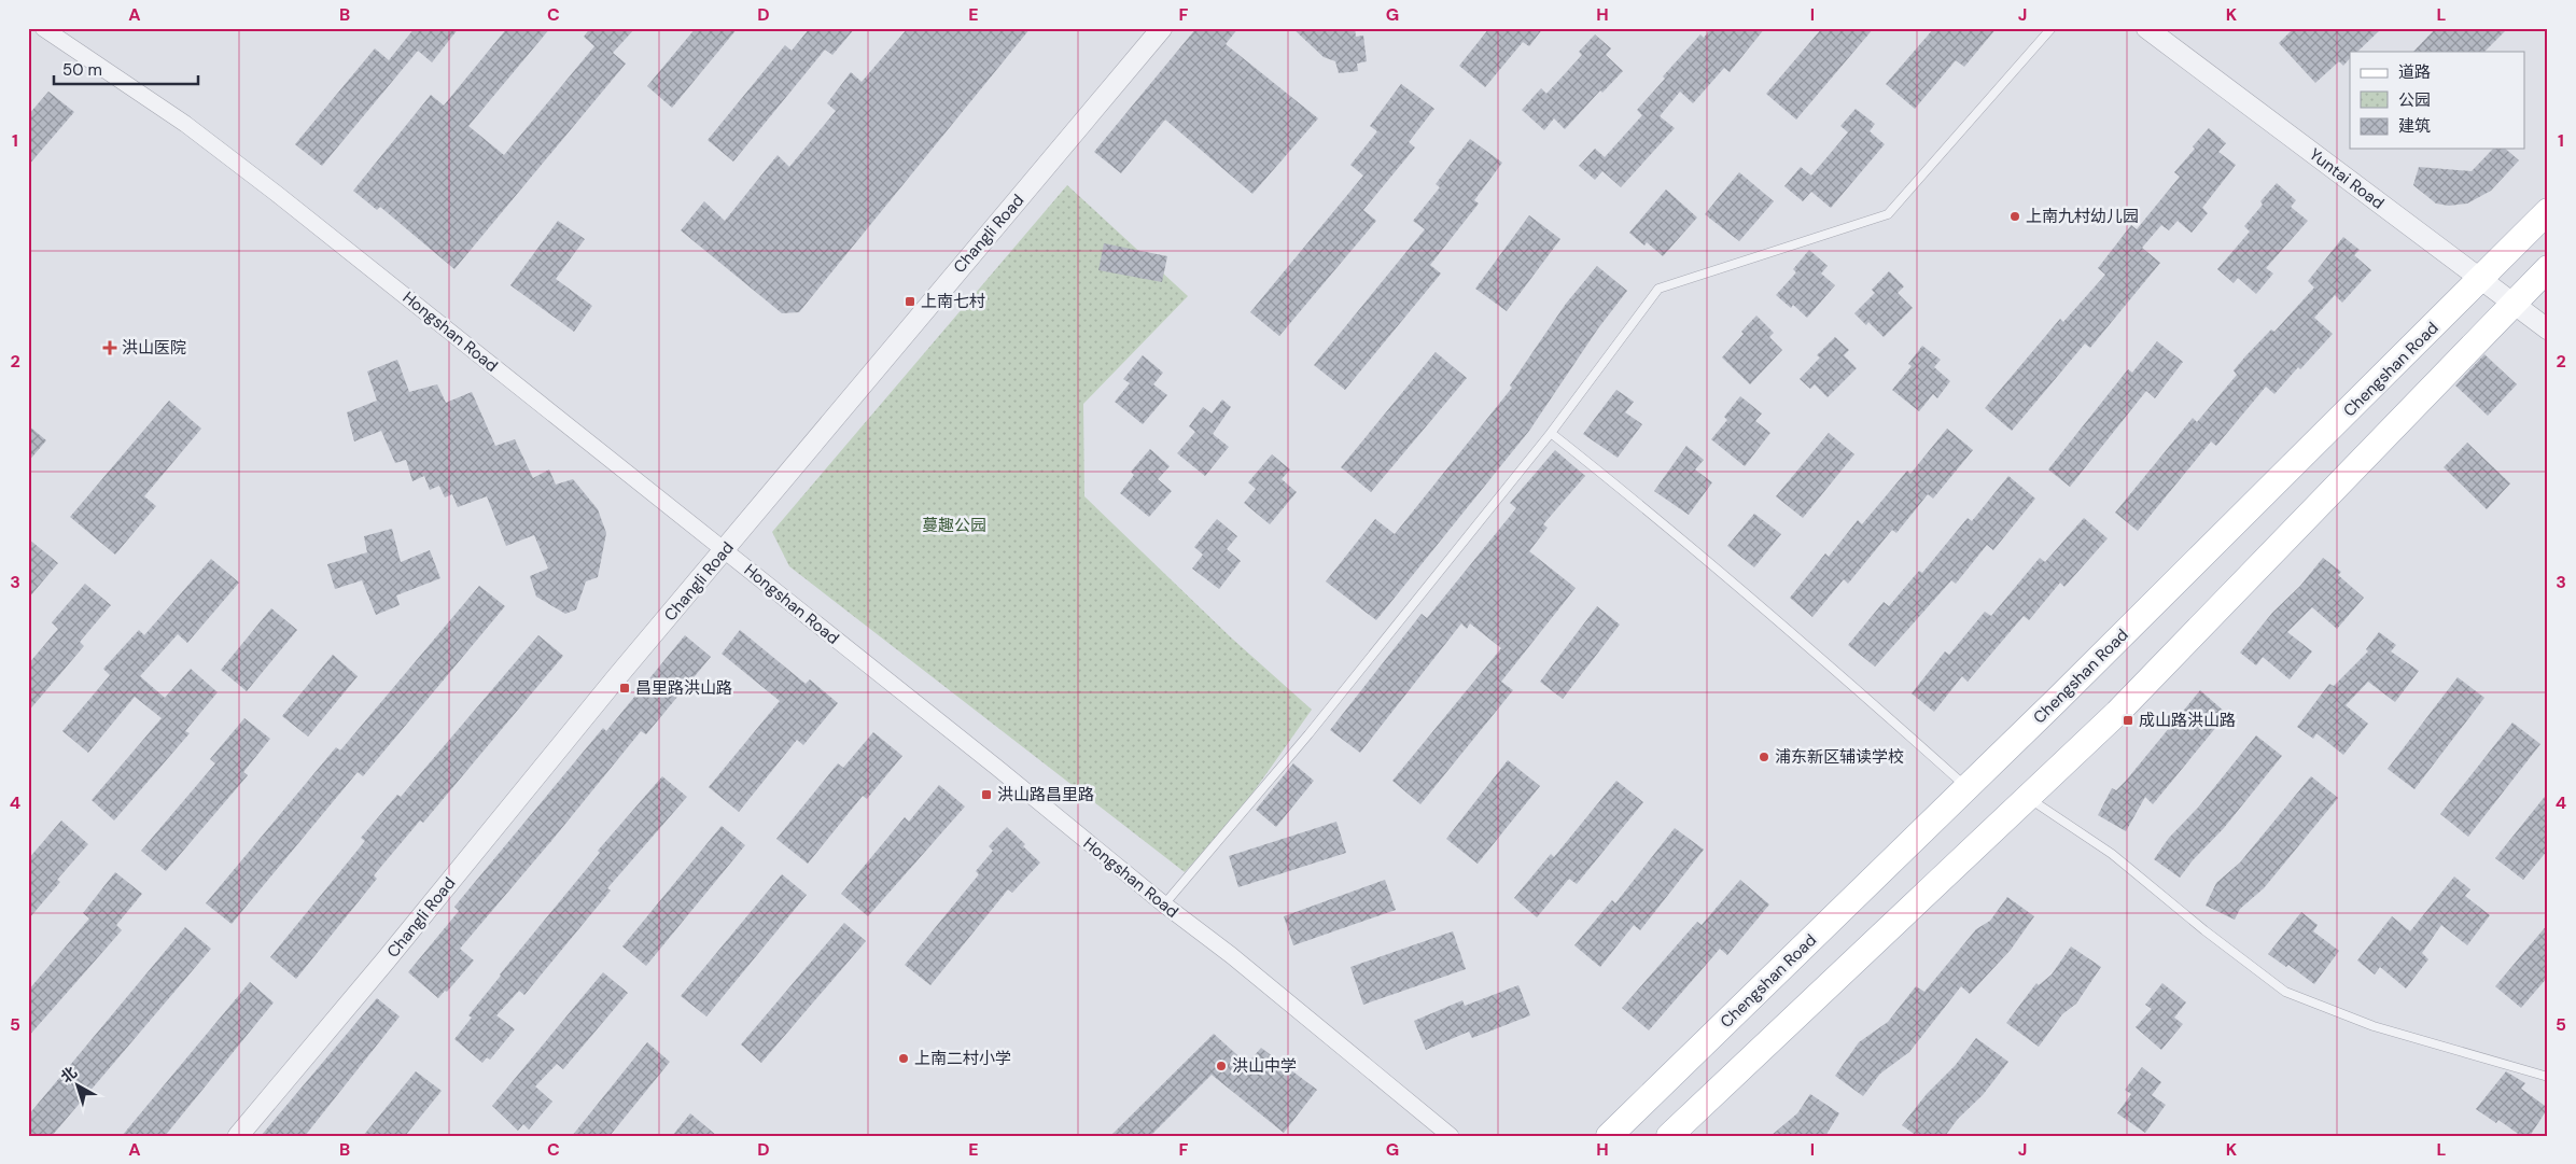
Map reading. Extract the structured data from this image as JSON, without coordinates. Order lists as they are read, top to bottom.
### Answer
{
  "streets": {
    "main road": ["Chengshan Road"],
    "street": ["Yuntai Road", "Changli Road", "Hongshan Road"]
  },
  "crossings": [
    ["Yuntai Road", "Chengshan Road"],
    ["Changli Road", "Hongshan Road"]
  ],
  "parks": ["蔓趣公园"],
  "places": {
    "other": [
      "上南九村幼儿园",
      "浦东新区辅读学校",
      "上南二村小学",
      "洪山中学"
    ],
    "transit": [
      "上南七村",
      "昌里路洪山路",
      "成山路洪山路",
      "洪山路昌里路"
    ],
    "health": ["洪山医院"]
  },
  "legend": ["道路", "公园", "建筑"],
  "scale_bar": "50 m",
  "north": "top left",
  "grid": {
    "columns": [
      "A",
      "B",
      "C",
      "D",
      "E",
      "F",
      "G",
      "H",
      "I",
      "J",
      "K",
      "L"
    ],
    "rows": [
      "1",
      "2",
      "3",
      "4",
      "5"
    ]
  }
}
